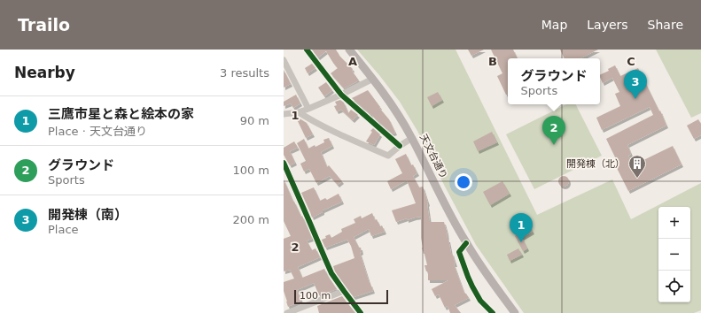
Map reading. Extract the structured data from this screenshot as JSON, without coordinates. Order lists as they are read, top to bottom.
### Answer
{
  "streets": {
    "main road": ["天文台通り"]
  },
  "places": {
    "building": ["開発棟（北）"]
  },
  "scale_bar": "100 m",
  "page": {
    "header": "Trailo",
    "nav": ["Map", "Layers", "Share"],
    "heading": ["Nearby", "3 results"],
    "popup": ["グラウンド", "Sports"],
    "pins": ["3", "2", "1"],
    "list": [
      {
        "mark": "1",
        "name": "三鷹市星と森と絵本の家",
        "note": "Place · 天文台通り",
        "value": "90 m"
      },
      {
        "mark": "2",
        "name": "グラウンド",
        "note": "Sports",
        "value": "100 m"
      },
      {
        "mark": "3",
        "name": "開発棟（南）",
        "note": "Place",
        "value": "200 m"
      }
    ],
    "map_buttons": ["+", "−"],
    "scale": "100 m"
  },
  "grid": {
    "columns": ["A", "B", "C"],
    "rows": ["1", "2"]
  }
}
